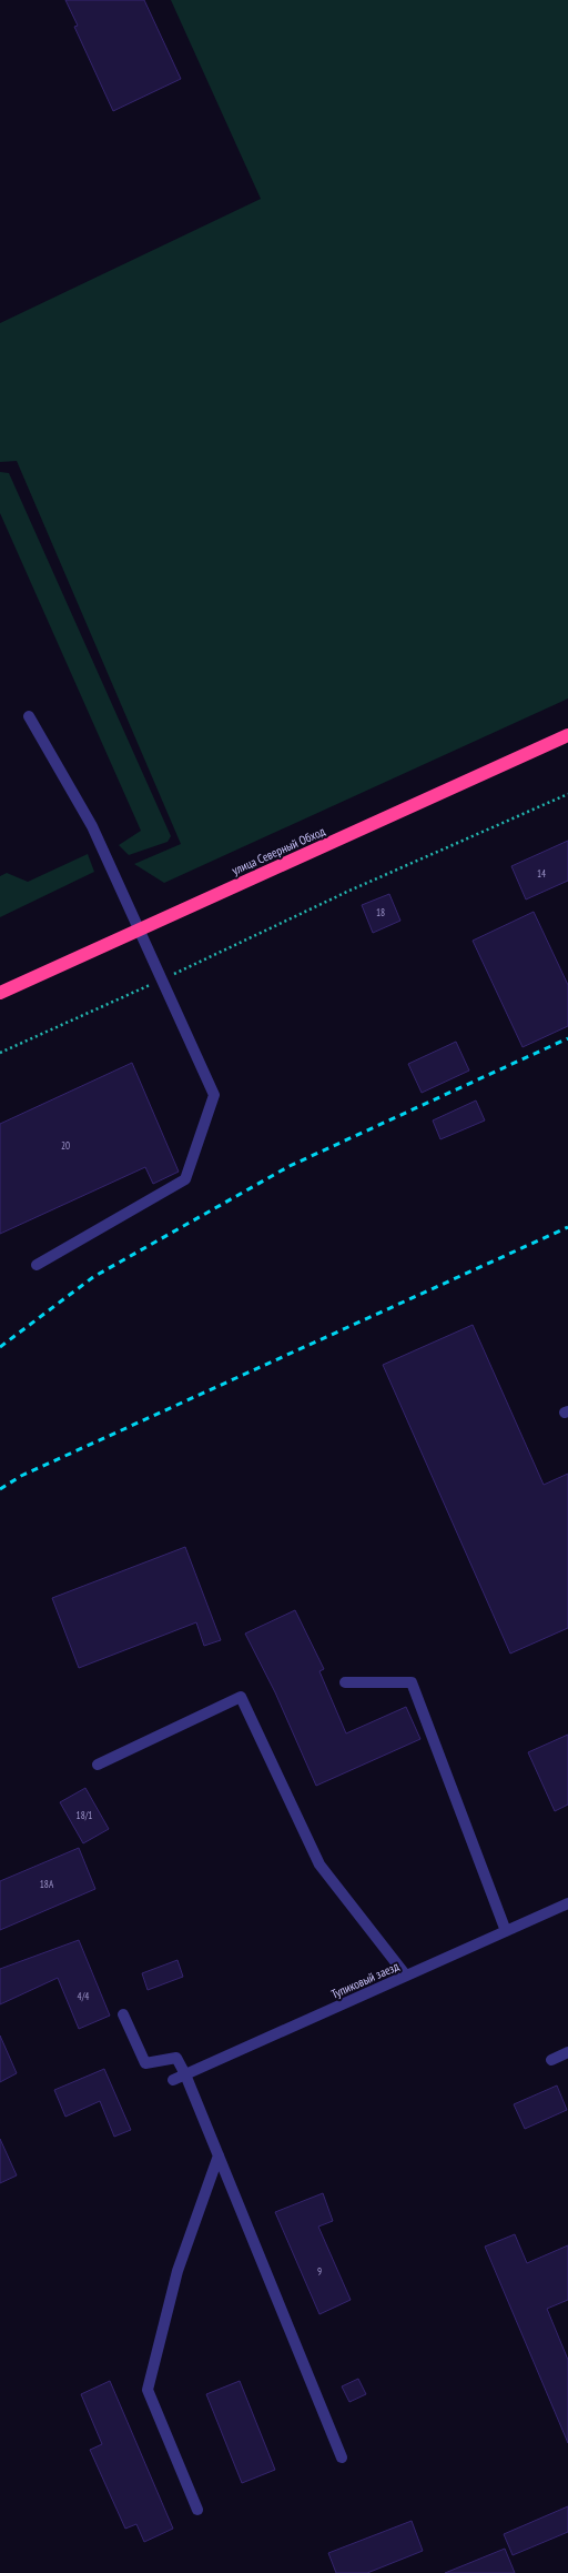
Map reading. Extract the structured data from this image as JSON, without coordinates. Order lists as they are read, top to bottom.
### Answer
{
  "streets": {
    "highway": ["улица Северный Обход"],
    "street": ["Тупиковый заезд"]
  },
  "house_numbers": [
    "14",
    "18",
    "20",
    "18/1",
    "18А",
    "4/4",
    "9"
  ]
}
